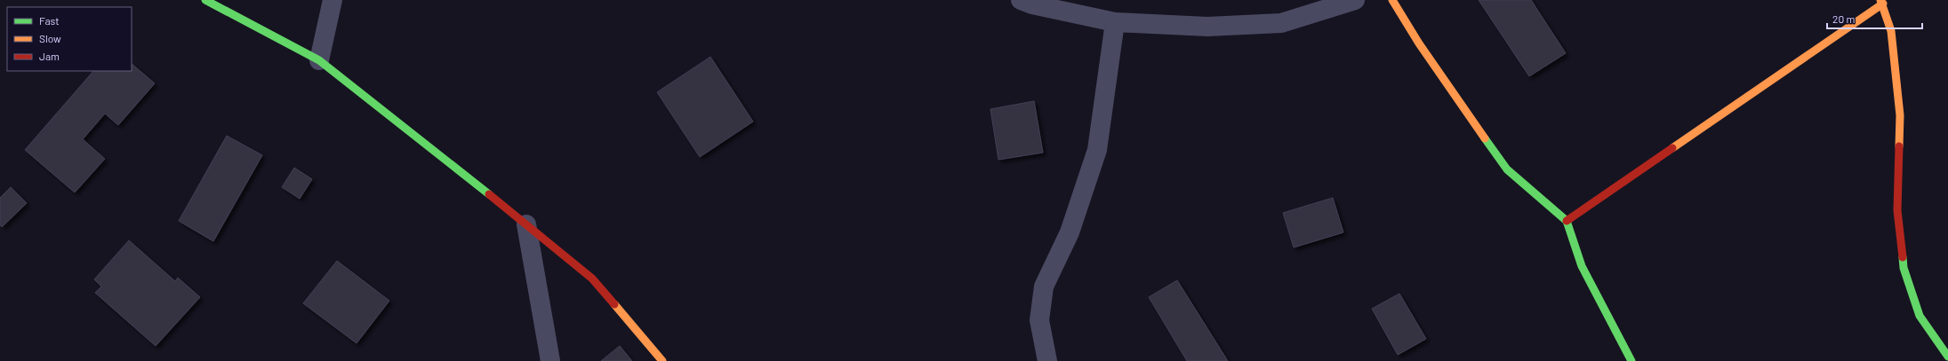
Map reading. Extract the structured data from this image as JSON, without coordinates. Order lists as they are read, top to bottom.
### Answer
{
  "legend": ["Fast", "Slow", "Jam"],
  "scale_bar": "20 m"
}
